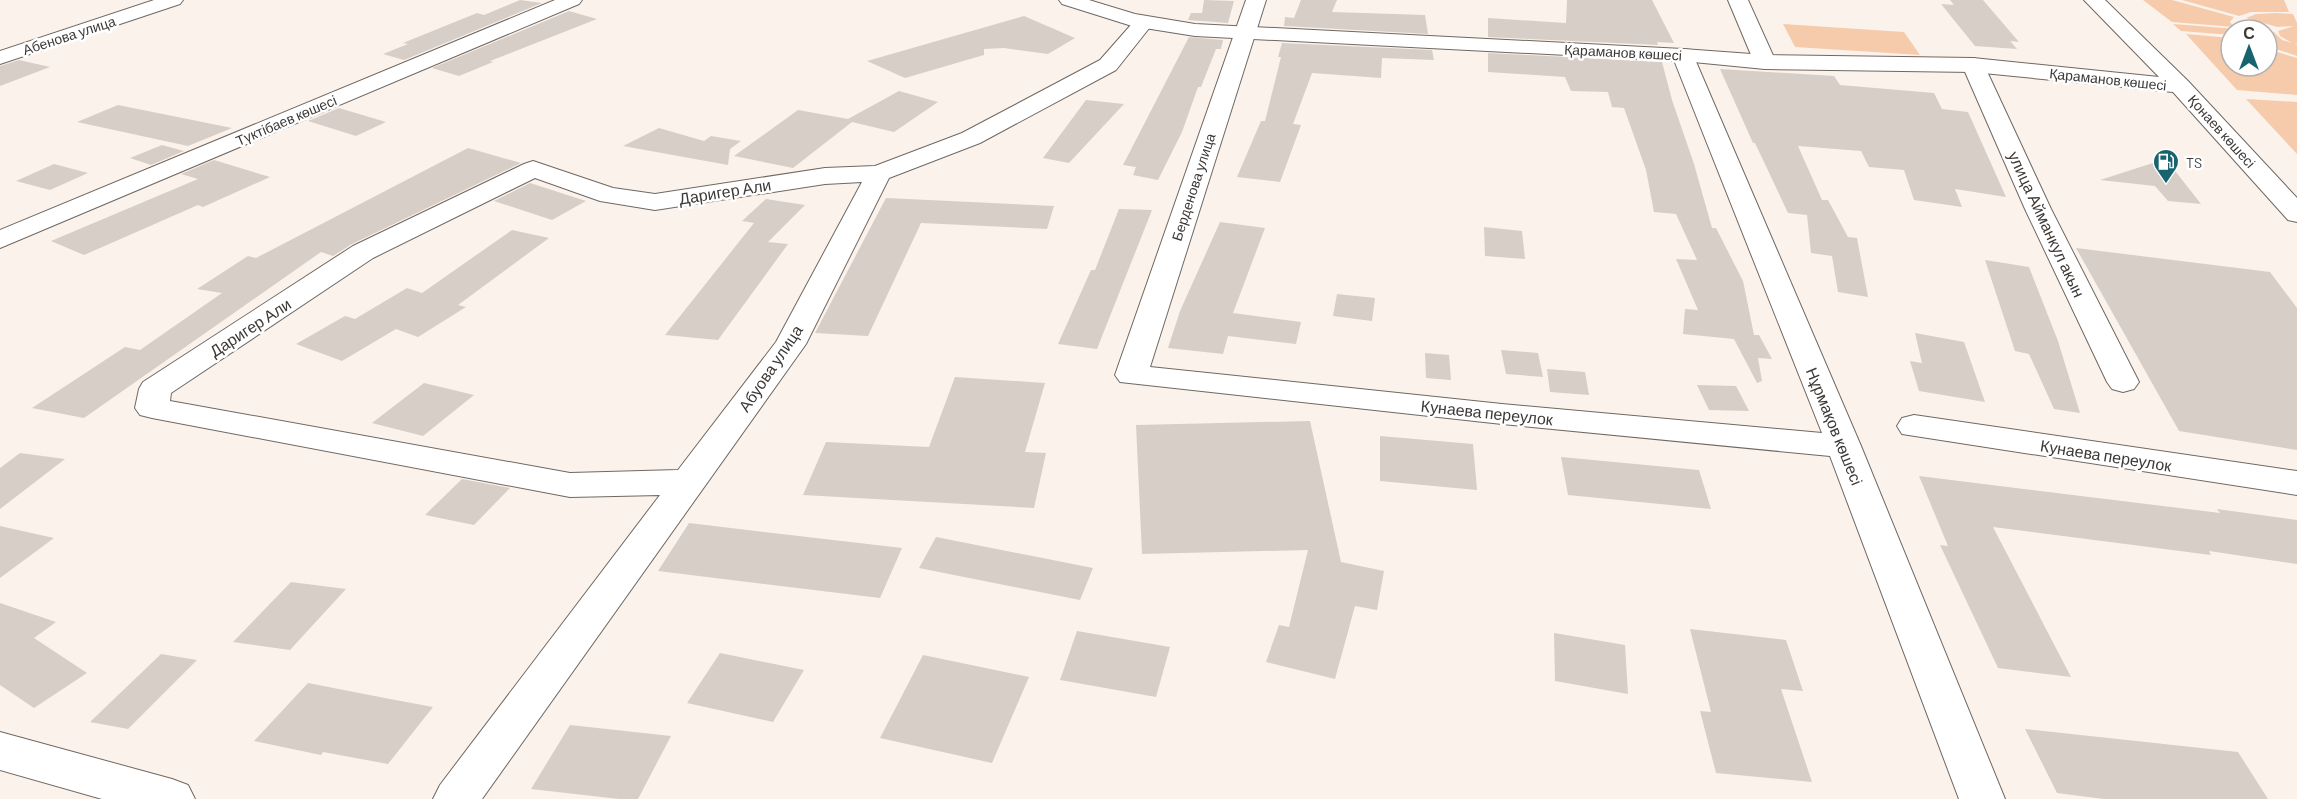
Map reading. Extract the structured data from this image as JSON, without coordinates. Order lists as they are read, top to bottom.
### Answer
{
  "streets": {
    "street": [
      "Абенова улица",
      "Қараманов көшесі",
      "Түктібаев көшесі",
      "Қонаев көшесі",
      "Берденова улица",
      "Даригер Али",
      "улица Айманкул акын",
      "Абуова улица",
      "Кунаева переулок",
      "Нұрмақов көшесі"
    ]
  },
  "crossings": [
    ["Қараманов көшесі", "Қонаев көшесі"],
    ["Қараманов көшесі", "Берденова улица"],
    ["Қараманов көшесі", "улица Айманкул акын"],
    ["Қараманов көшесі", "Нұрмақов көшесі"],
    ["Берденова улица", "Кунаева переулок"],
    ["Даригер Али", "Абуова улица"],
    ["Кунаева переулок", "Нұрмақов көшесі"]
  ],
  "places": {
    "fuel station": ["TS"]
  },
  "north": "top"
}
